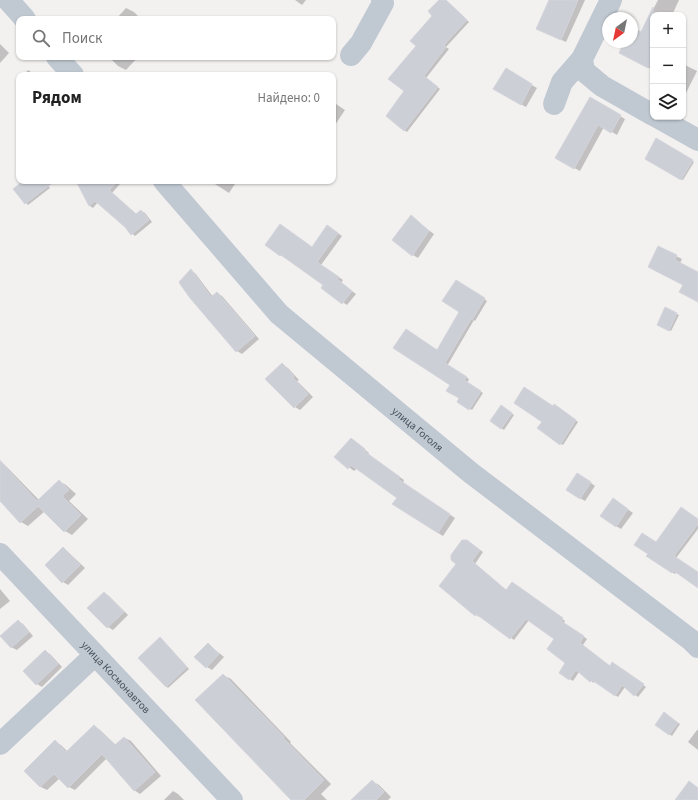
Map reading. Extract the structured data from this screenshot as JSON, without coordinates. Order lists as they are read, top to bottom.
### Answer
{
  "streets": {
    "street": ["улица Гоголя", "улица Космонавтов"]
  },
  "north": "bottom left",
  "page": {
    "map_buttons": ["+", "−"],
    "search": "Поиск",
    "heading": ["Рядом", "Найдено: 0"]
  }
}
